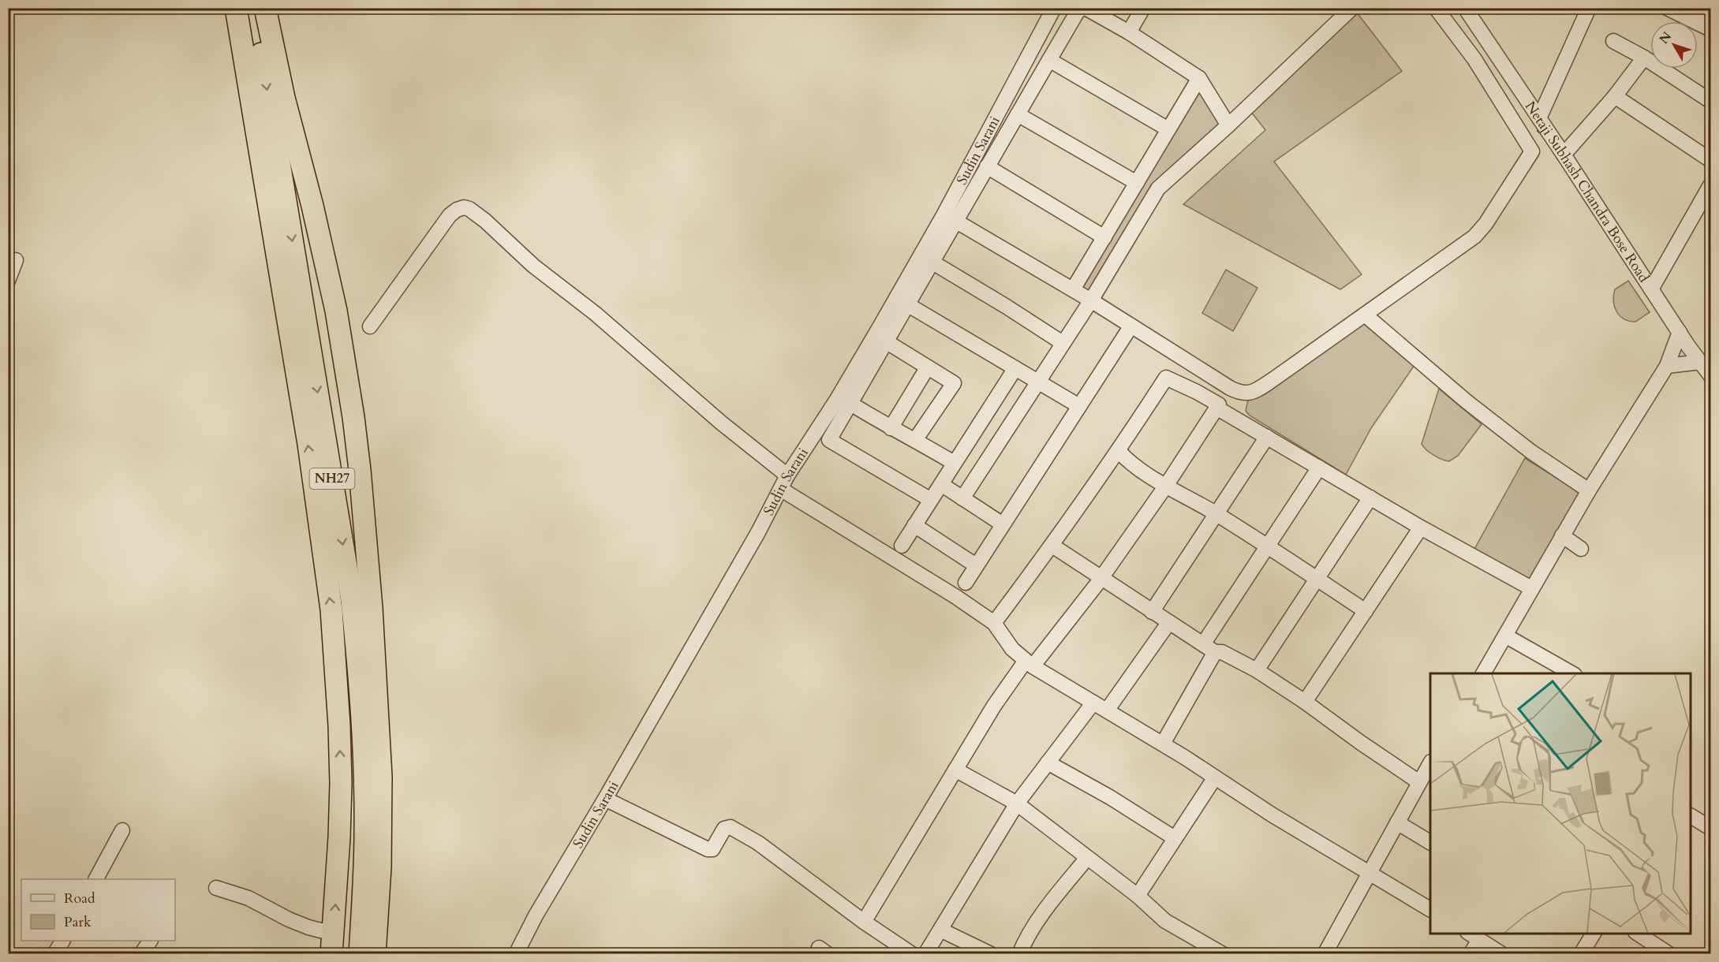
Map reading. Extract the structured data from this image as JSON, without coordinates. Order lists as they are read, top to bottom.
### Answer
{
  "streets": {
    "highway": ["NH27"],
    "street": ["Sudin Sarani", "Netaji Subhash Chandra Bose Road"]
  },
  "legend": ["Road", "Park"],
  "north": "top left"
}
